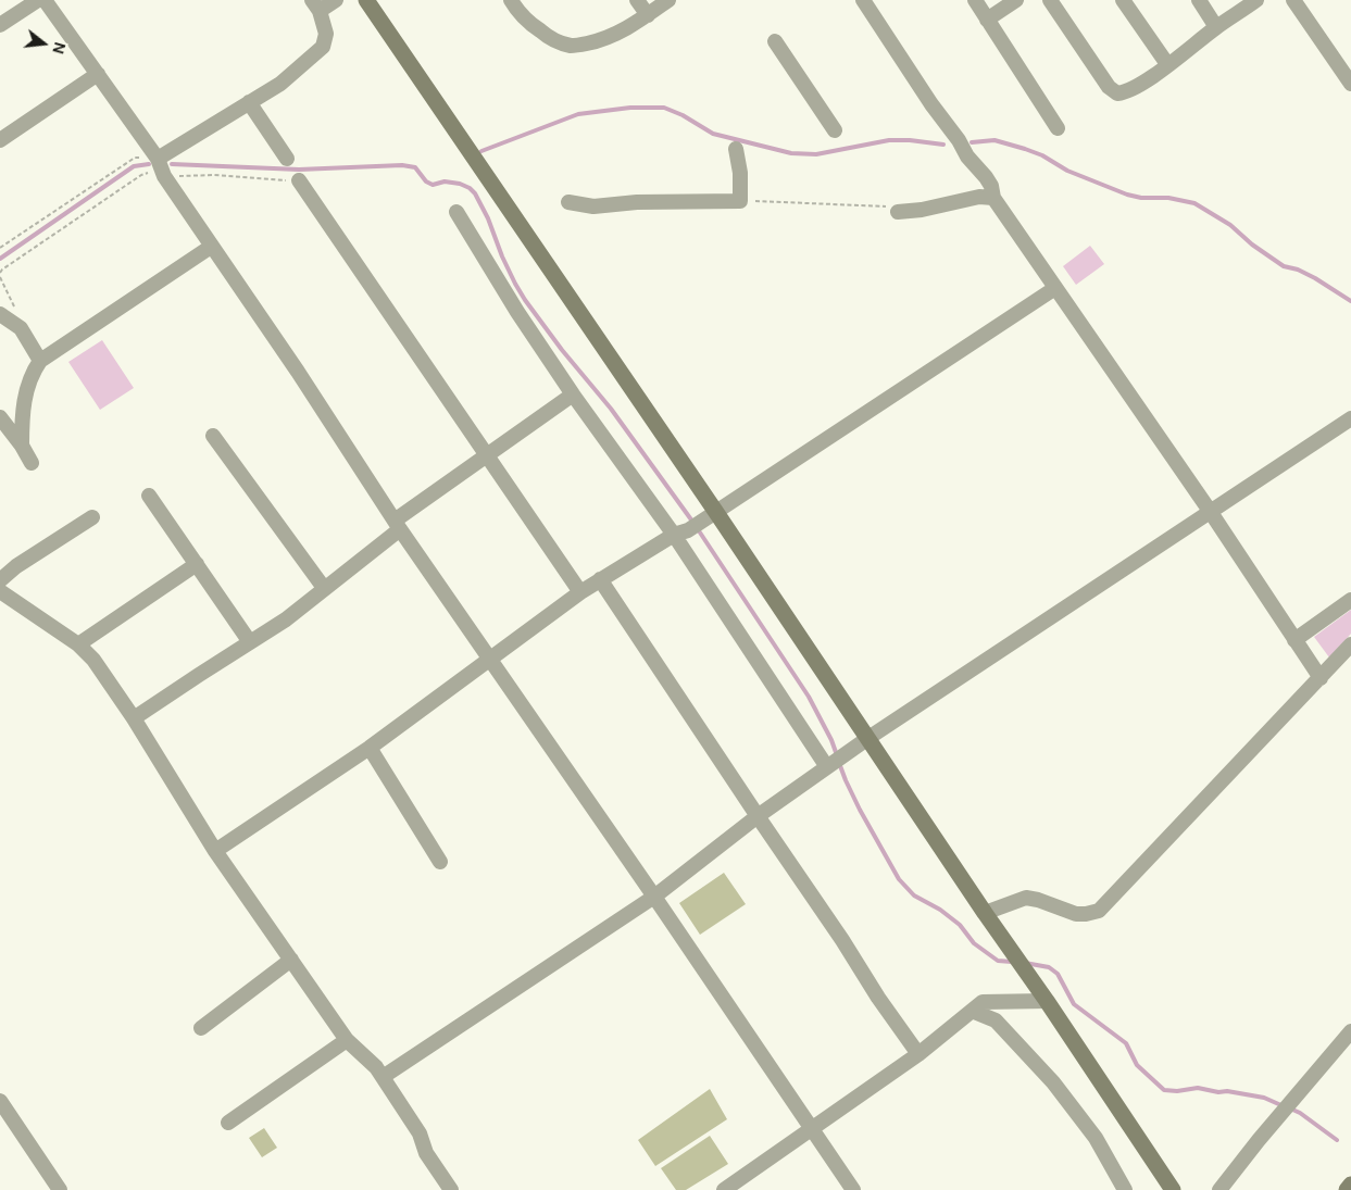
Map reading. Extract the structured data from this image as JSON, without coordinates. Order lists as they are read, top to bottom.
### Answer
{
  "north": "right"
}
